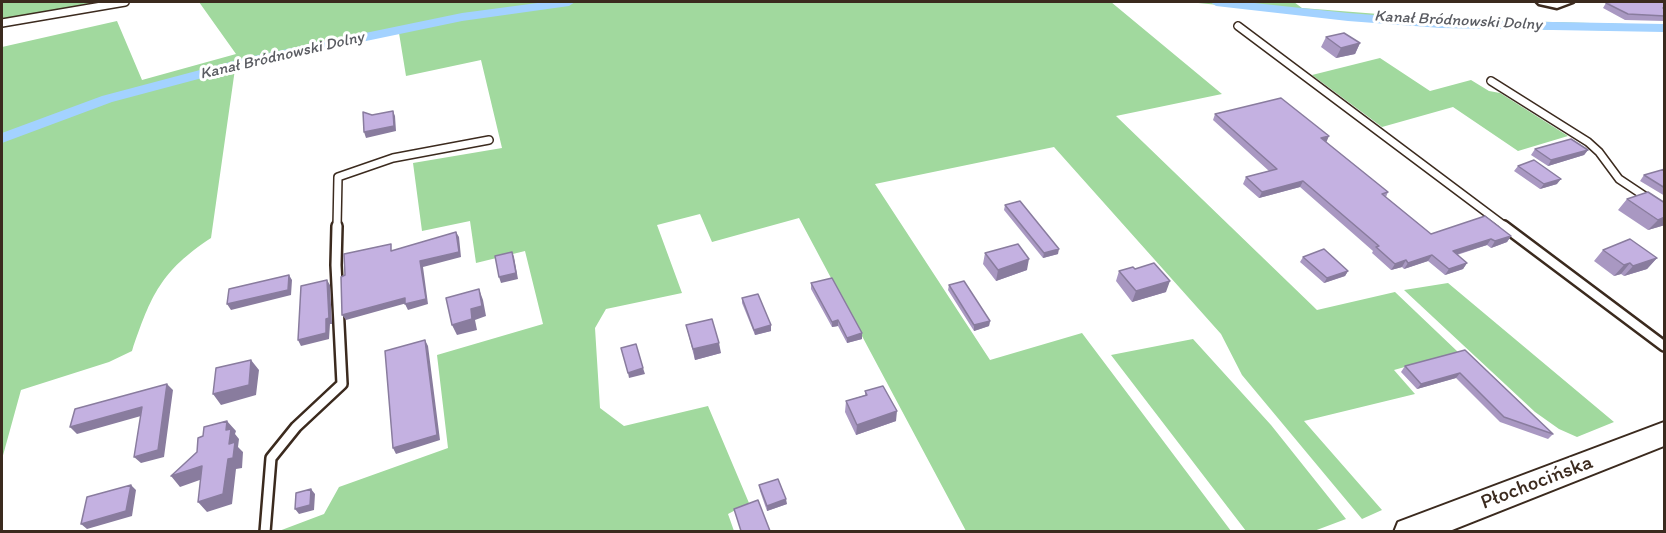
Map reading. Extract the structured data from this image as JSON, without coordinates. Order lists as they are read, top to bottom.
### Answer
{
  "streets": {
    "main road": ["Płochocińska"]
  },
  "water": ["Kanał Bródnowski Dolny"]
}
